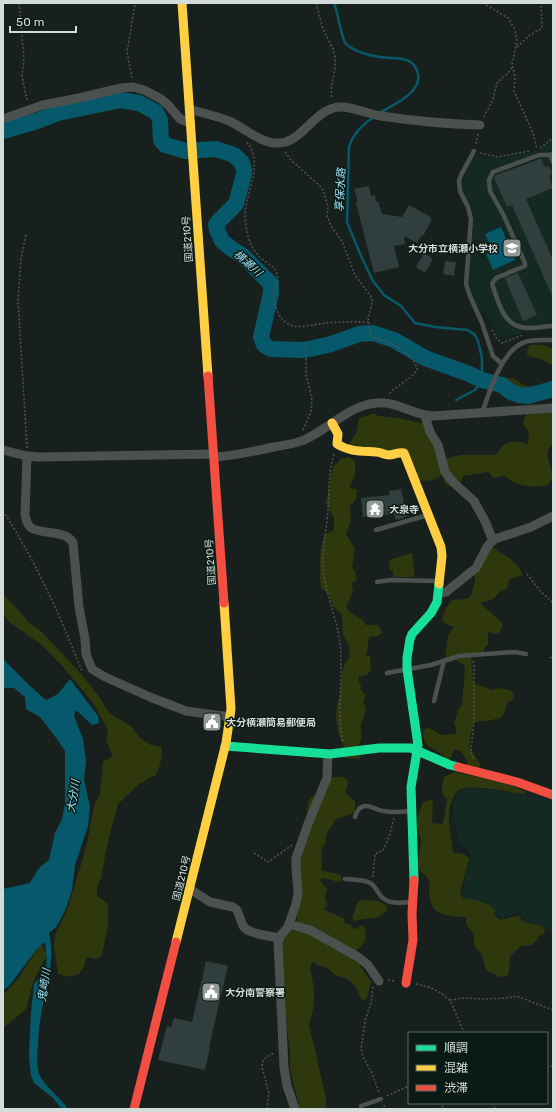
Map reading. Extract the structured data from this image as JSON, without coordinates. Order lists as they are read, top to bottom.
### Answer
{
  "streets": {
    "main road": ["国道210号"]
  },
  "water": [
    "享保水路",
    "横瀬川",
    "大分川",
    "鬼崎川"
  ],
  "places": {
    "school or university": ["大分市立横瀬小学校"],
    "temple": ["大泉寺"],
    "public building": ["大分横瀬簡易郵便局", "大分南警察署"]
  },
  "legend": ["順調", "混雑", "渋滞"],
  "scale_bar": "50 m"
}
